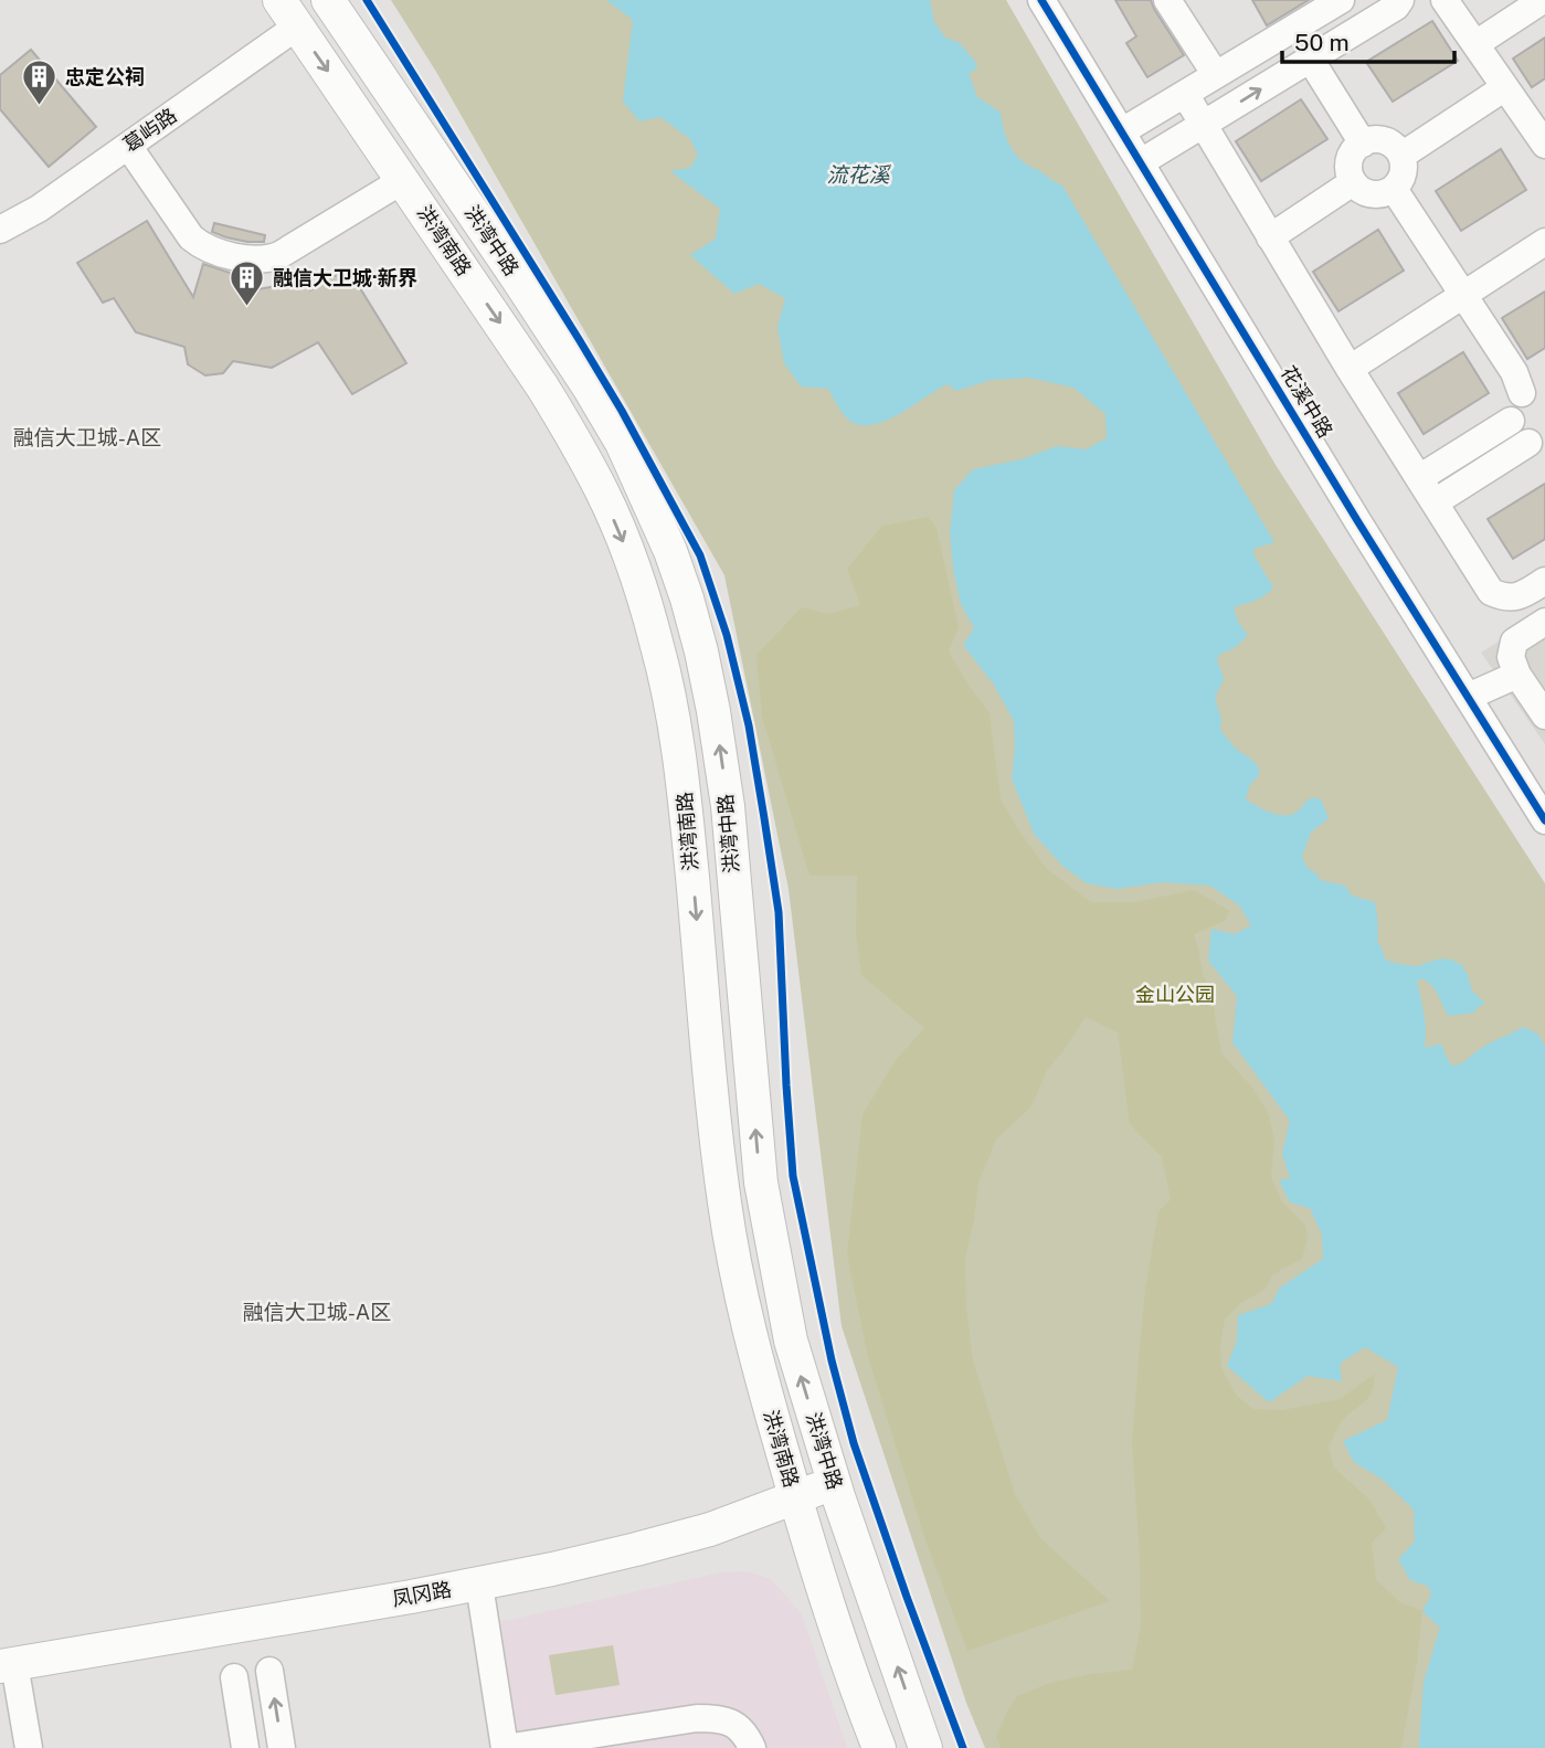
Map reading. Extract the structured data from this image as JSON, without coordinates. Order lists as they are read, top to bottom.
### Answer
{
  "streets": {
    "main road": ["洪湾南路", "洪湾中路", "凤冈路"],
    "street": ["葛屿路", "花溪中路"]
  },
  "crossings": [
    ["葛屿路", "洪湾南路"],
    ["洪湾南路", "凤冈路"],
    ["洪湾中路", "凤冈路"]
  ],
  "one_way": ["洪湾南路", "洪湾中路"],
  "districts": ["融信大卫城-A区", "融信大卫城-A区"],
  "water": ["流花溪"],
  "parks": ["金山公园"],
  "places": {
    "building": ["忠定公祠", "融信大卫城·新界"]
  },
  "scale_bar": "50 m"
}
